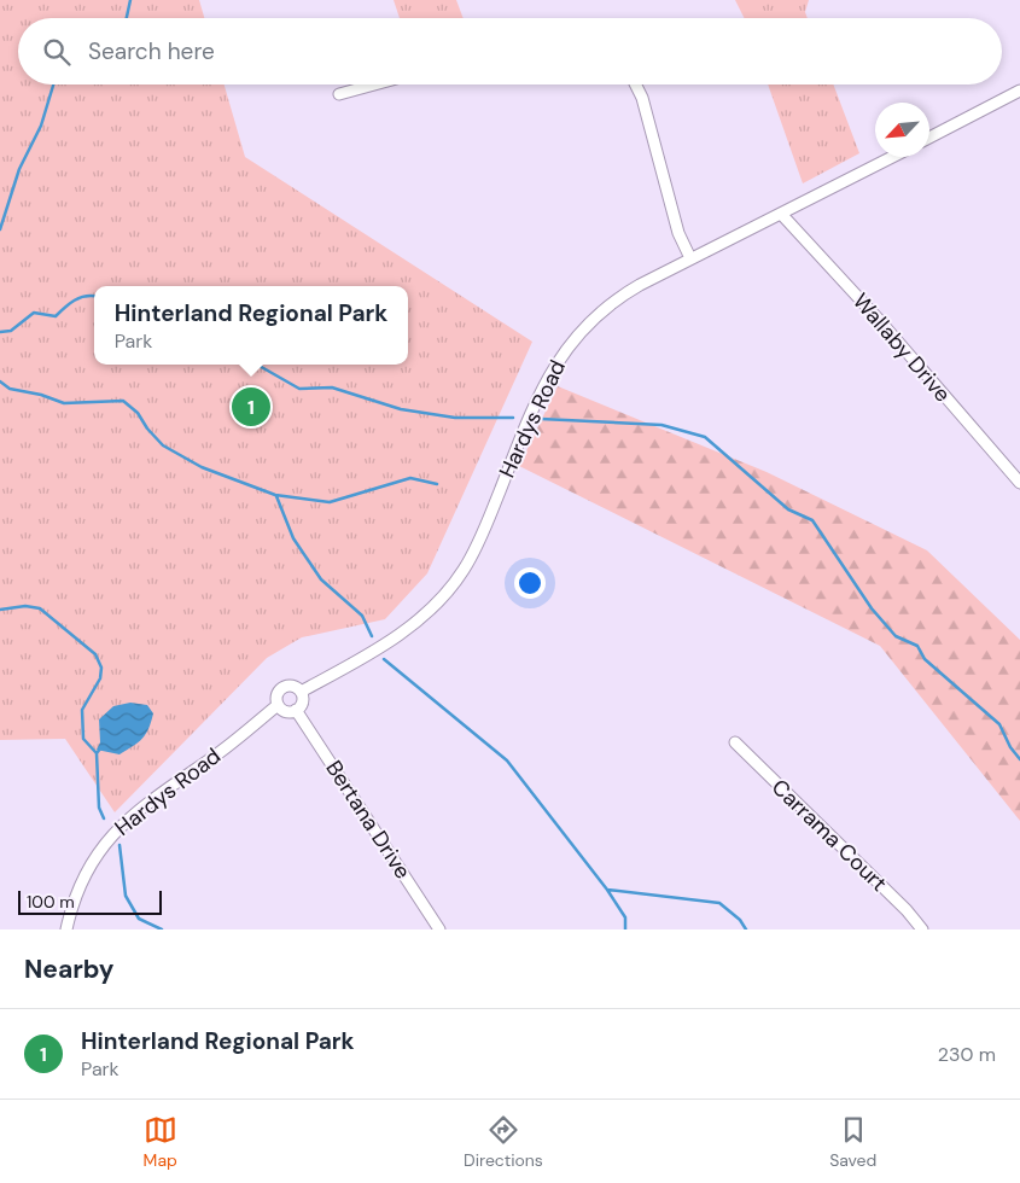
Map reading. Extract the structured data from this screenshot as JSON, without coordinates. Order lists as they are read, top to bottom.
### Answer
{
  "streets": {
    "street": [
      "Wallaby Drive",
      "Hardys Road",
      "Bertana Drive",
      "Carrama Court"
    ]
  },
  "crossings": [
    ["Wallaby Drive", "Hardys Road"],
    ["Hardys Road", "Bertana Drive"]
  ],
  "scale_bar": "100 m",
  "north": "bottom left",
  "page": {
    "search": "Search here",
    "popup": ["Hinterland Regional Park", "Park"],
    "pins": "1",
    "scale": "100 m",
    "heading": "Nearby",
    "list": [
      {
        "mark": "1",
        "name": "Hinterland Regional Park",
        "note": "Park",
        "value": "230 m"
      }
    ],
    "nav": ["Map", "Directions", "Saved"]
  }
}
